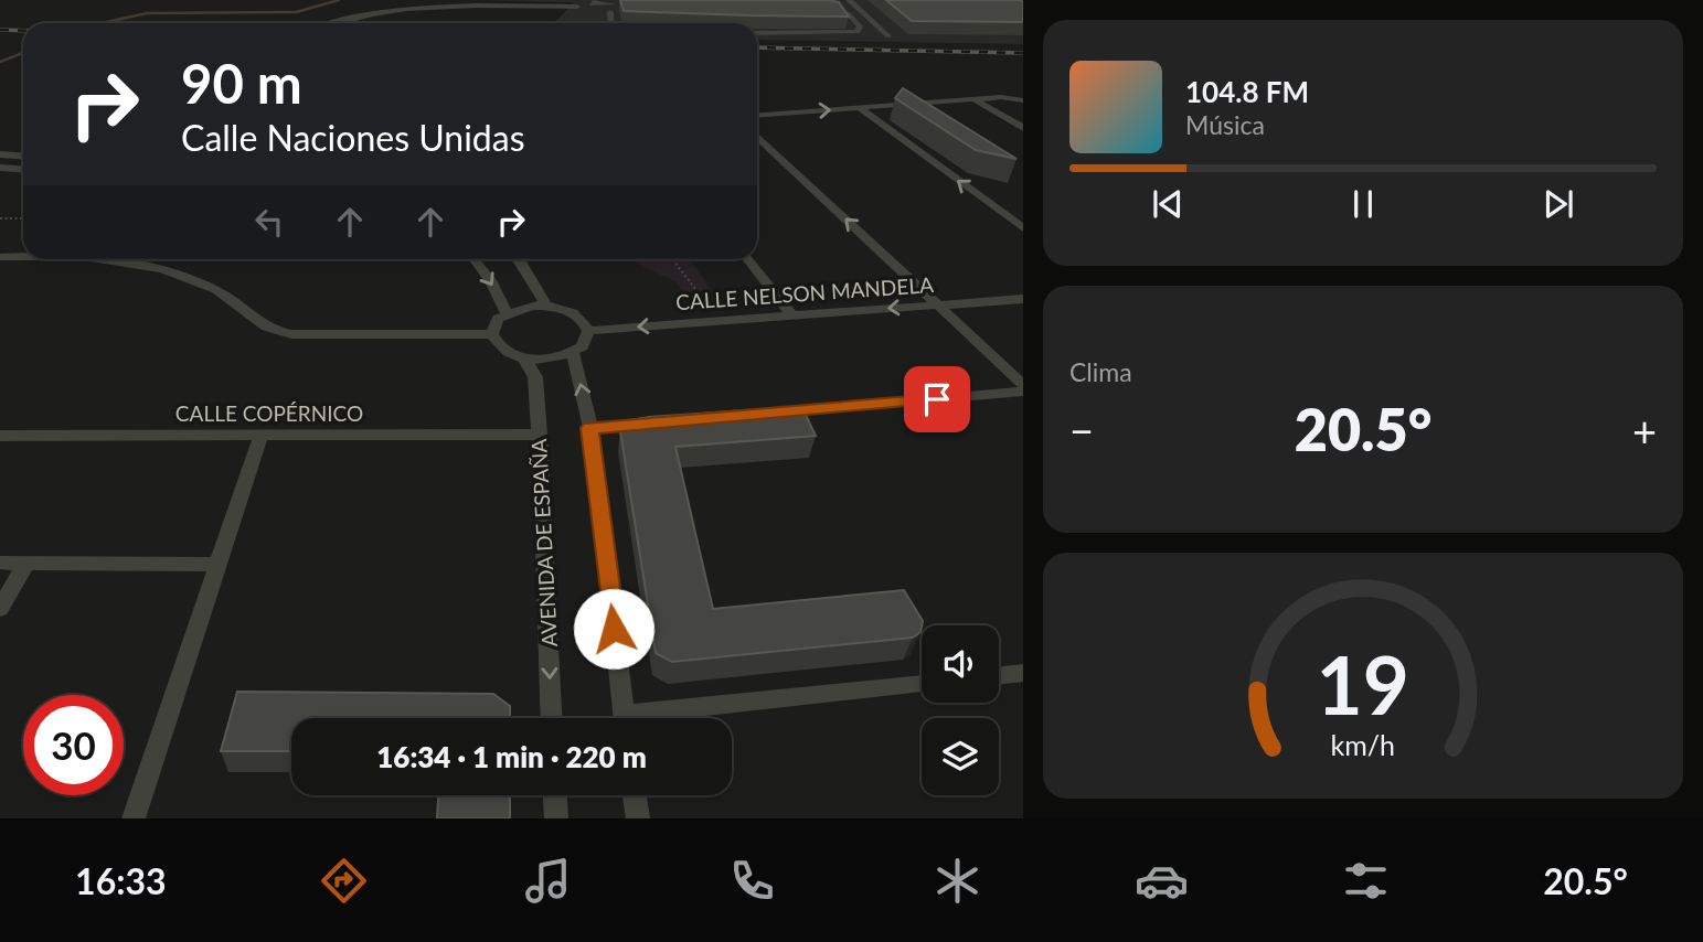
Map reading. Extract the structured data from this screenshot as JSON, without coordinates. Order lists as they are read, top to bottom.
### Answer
{
  "streets": {
    "street": ["CALLE NELSON MANDELA", "CALLE COPÉRNICO", "AVENIDA DE ESPAÑA"]
  },
  "crossings": [
    ["CALLE COPÉRNICO", "AVENIDA DE ESPAÑA"]
  ],
  "page": {
    "turn": ["90 m", "Calle Naciones Unidas"],
    "song": ["104.8 FM", "Música"],
    "tile": "Clima",
    "heat": ["−", "20.5°", "+"],
    "limit": "30",
    "trip": "16:34 · 1 min · 220 m",
    "tabs": ["16:33", "20.5°"],
    "gauge": ["19", "km/h"]
  }
}
